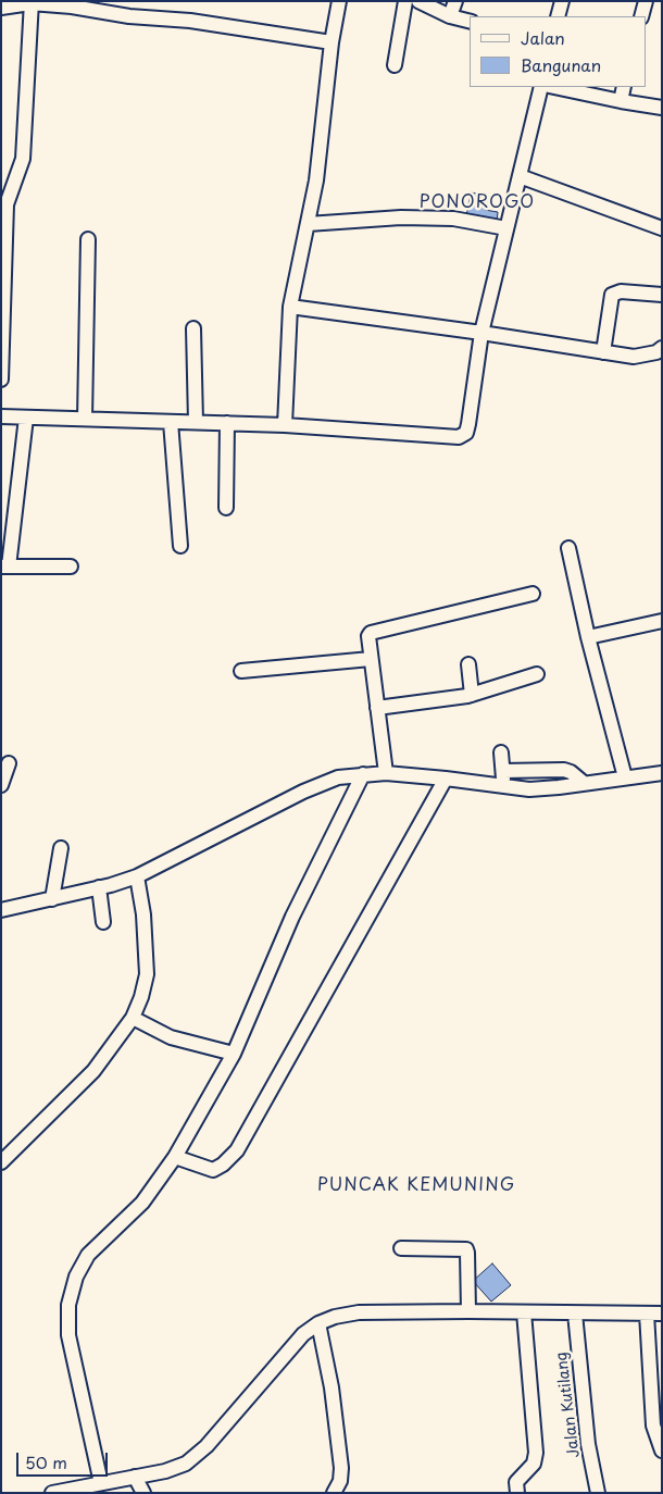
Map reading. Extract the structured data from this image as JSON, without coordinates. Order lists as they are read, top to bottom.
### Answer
{
  "streets": {
    "street": ["Jalan Kutilang"]
  },
  "districts": ["PONOROGO", "PUNCAK KEMUNING"],
  "legend": ["Jalan", "Bangunan"],
  "scale_bar": "50 m"
}
